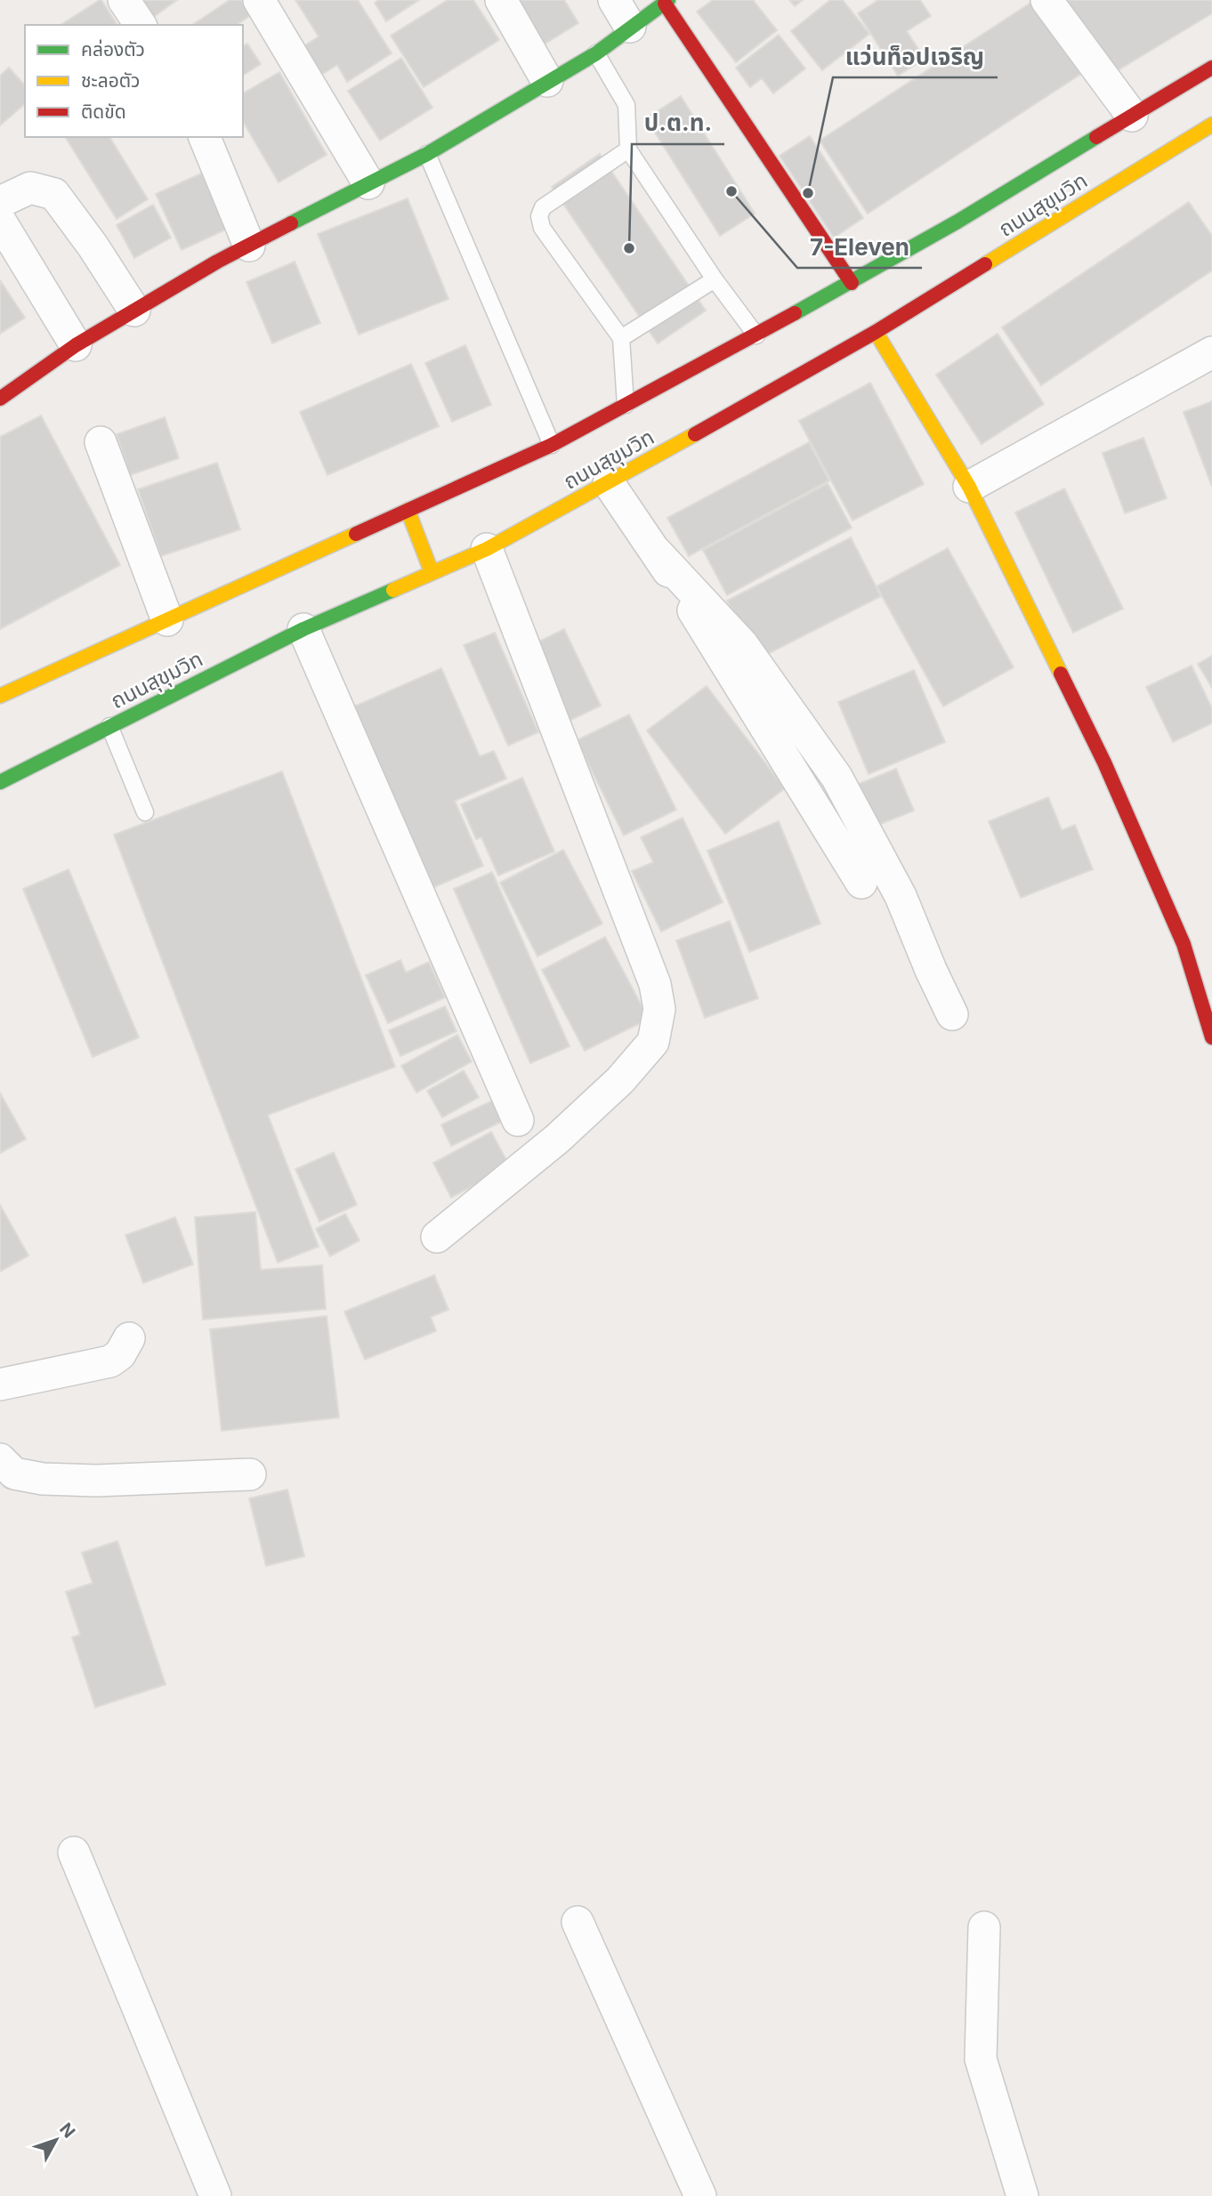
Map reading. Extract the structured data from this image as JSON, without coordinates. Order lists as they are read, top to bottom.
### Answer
{
  "streets": {
    "main road": ["ถนนสุขุมวิท"]
  },
  "places": ["7-Eleven", "แว่นท็อปเจริญ", "ป.ต.ท."],
  "legend": ["คล่องตัว", "ชะลอตัว", "ติดขัด"],
  "north": "top right"
}
